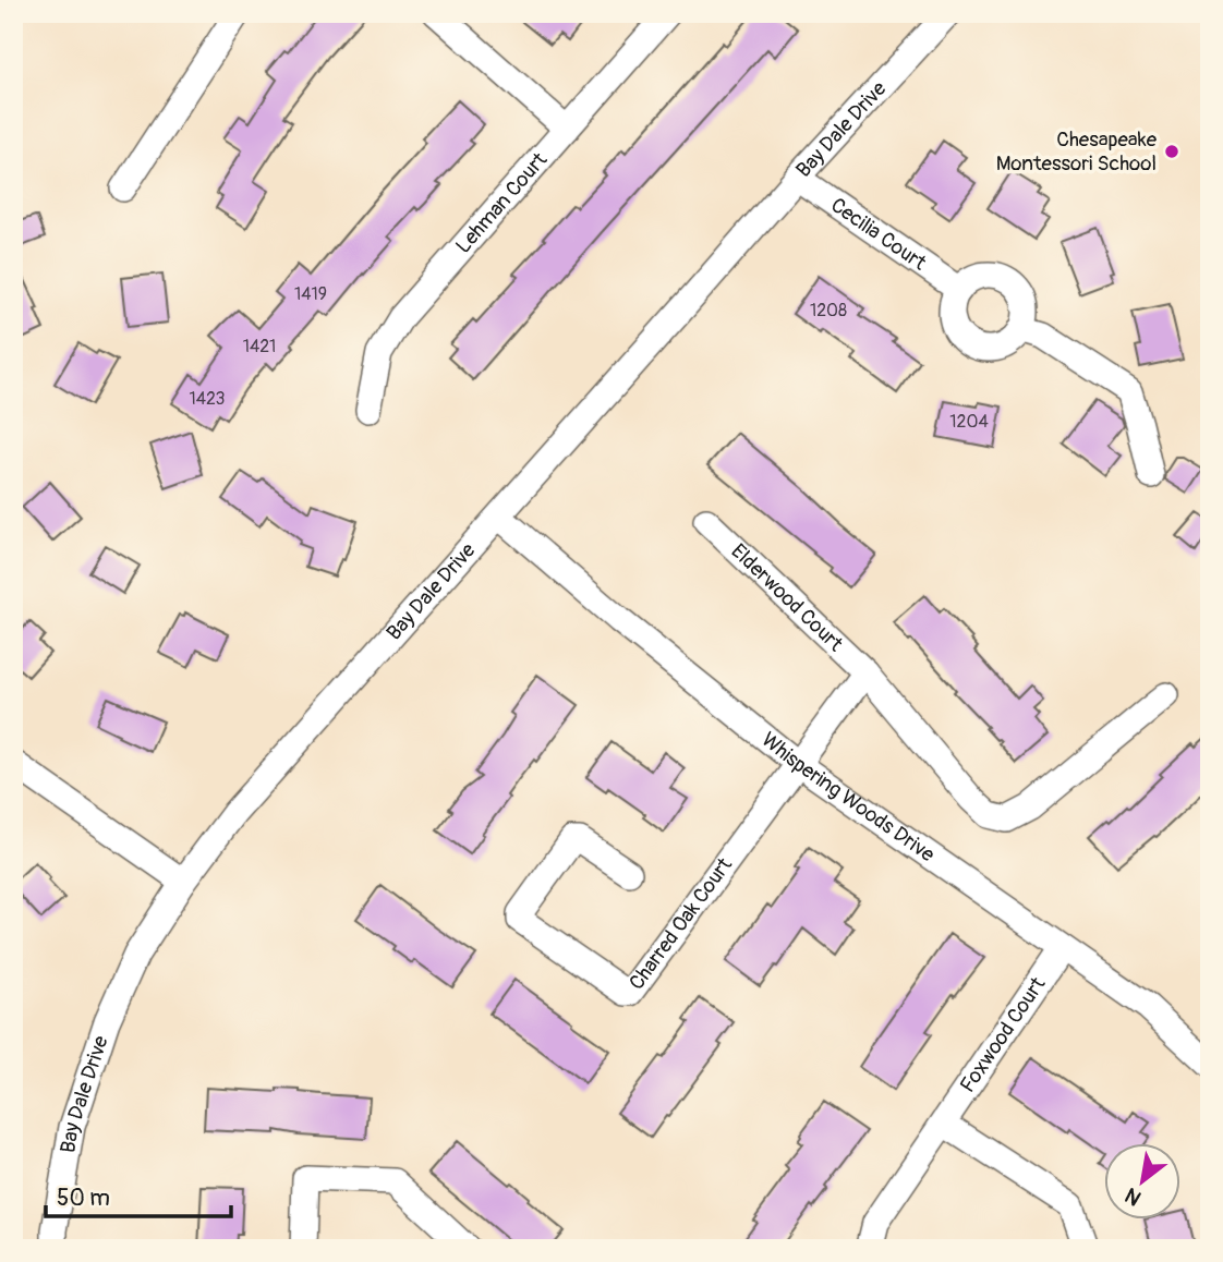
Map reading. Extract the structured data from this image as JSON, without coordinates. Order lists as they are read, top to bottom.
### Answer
{
  "streets": {
    "street": [
      "Bay Dale Drive",
      "Lehman Court",
      "Cecilia Court",
      "Elderwood Court",
      "Whispering Woods Drive",
      "Charred Oak Court",
      "Foxwood Court"
    ]
  },
  "crossings": [
    ["Bay Dale Drive", "Cecilia Court"],
    ["Bay Dale Drive", "Whispering Woods Drive"],
    ["Whispering Woods Drive", "Charred Oak Court"],
    ["Whispering Woods Drive", "Foxwood Court"]
  ],
  "places": ["Chesapeake Montessori School"],
  "house_numbers": [
    "1419",
    "1208",
    "1421",
    "1423",
    "1204"
  ],
  "scale_bar": "50 m",
  "north": "bottom left"
}
